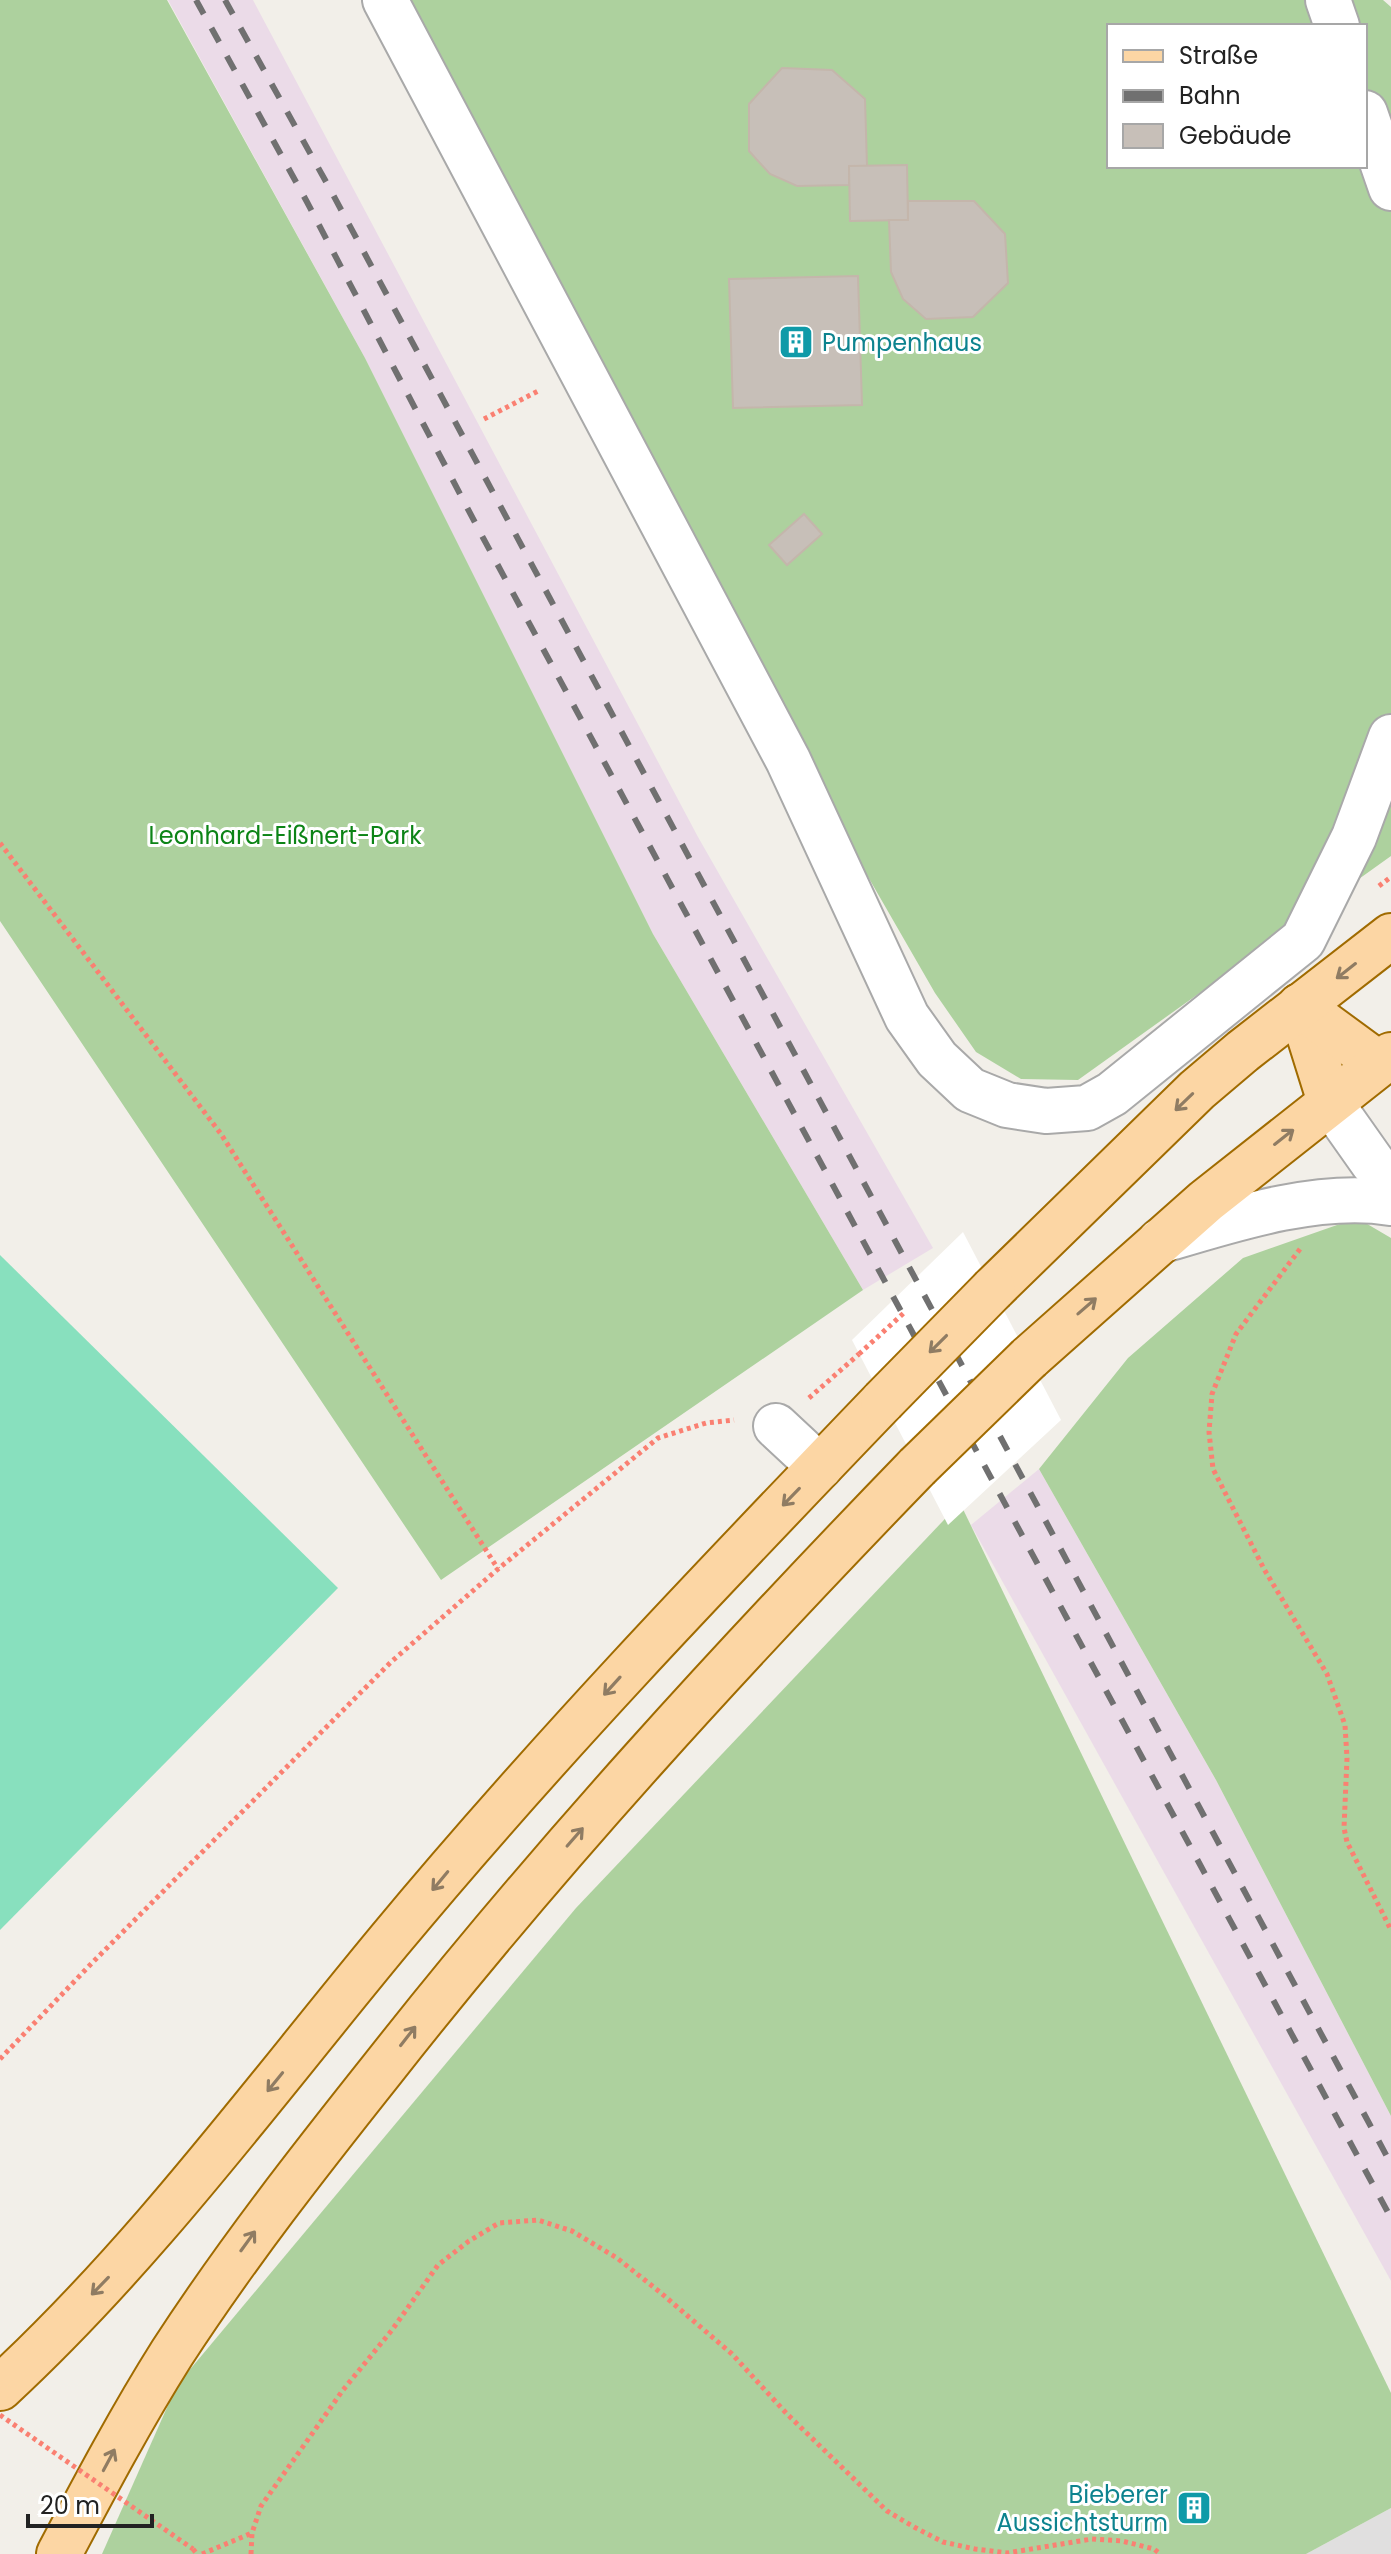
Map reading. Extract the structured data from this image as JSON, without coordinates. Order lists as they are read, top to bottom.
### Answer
{
  "parks": ["Leonhard-Eißnert-Park"],
  "places": {
    "building": ["Pumpenhaus", "Bieberer Aussichtsturm"]
  },
  "legend": ["Straße", "Bahn", "Gebäude"],
  "scale_bar": "20 m"
}
